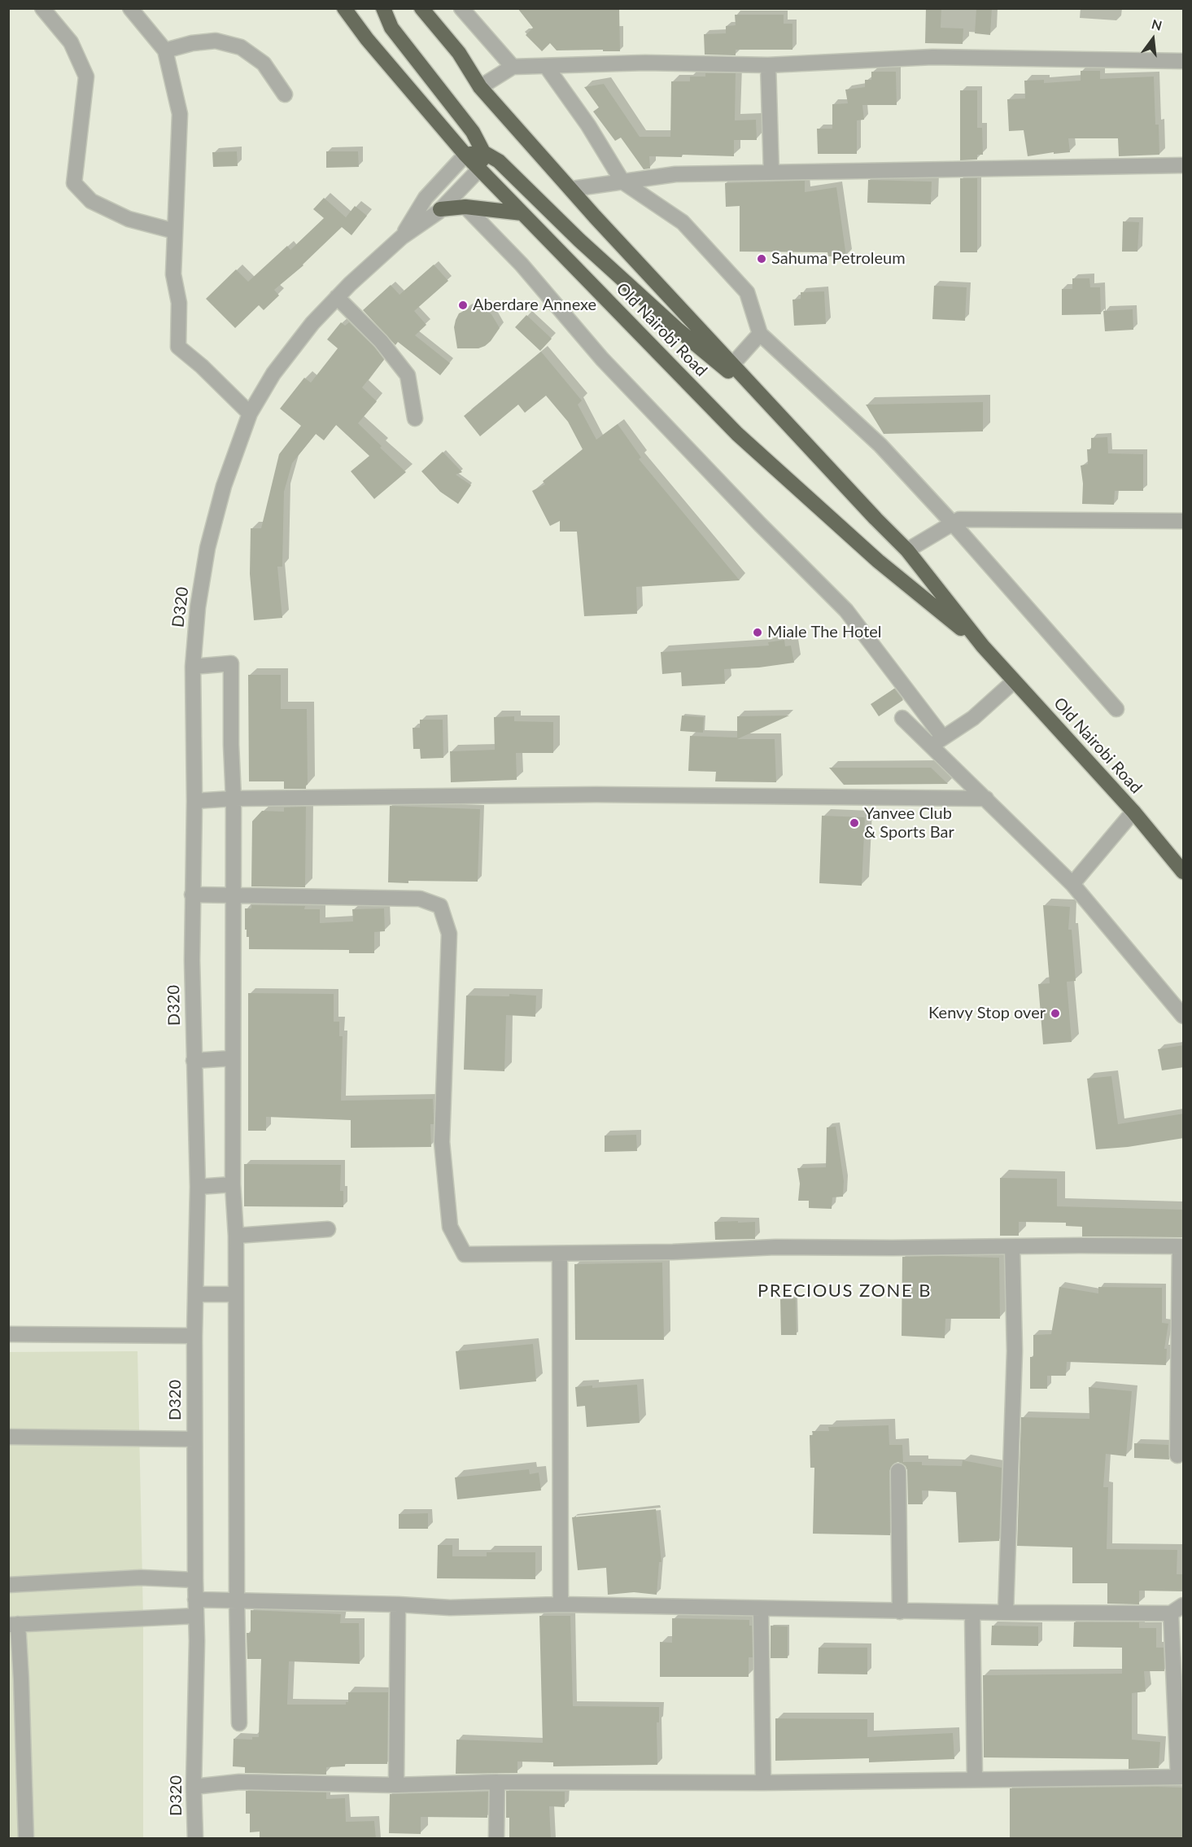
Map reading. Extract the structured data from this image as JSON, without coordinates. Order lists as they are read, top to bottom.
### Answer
{
  "streets": {
    "highway": ["Old Nairobi Road"],
    "street": ["D320"]
  },
  "crossings": [
    ["Old Nairobi Road", "D320"]
  ],
  "districts": ["PRECIOUS ZONE B"],
  "places": [
    "Sahuma Petroleum",
    "Aberdare Annexe",
    "Miale The Hotel",
    "Yanvee Club & Sports Bar",
    "Kenvy Stop over"
  ],
  "north": "top"
}
